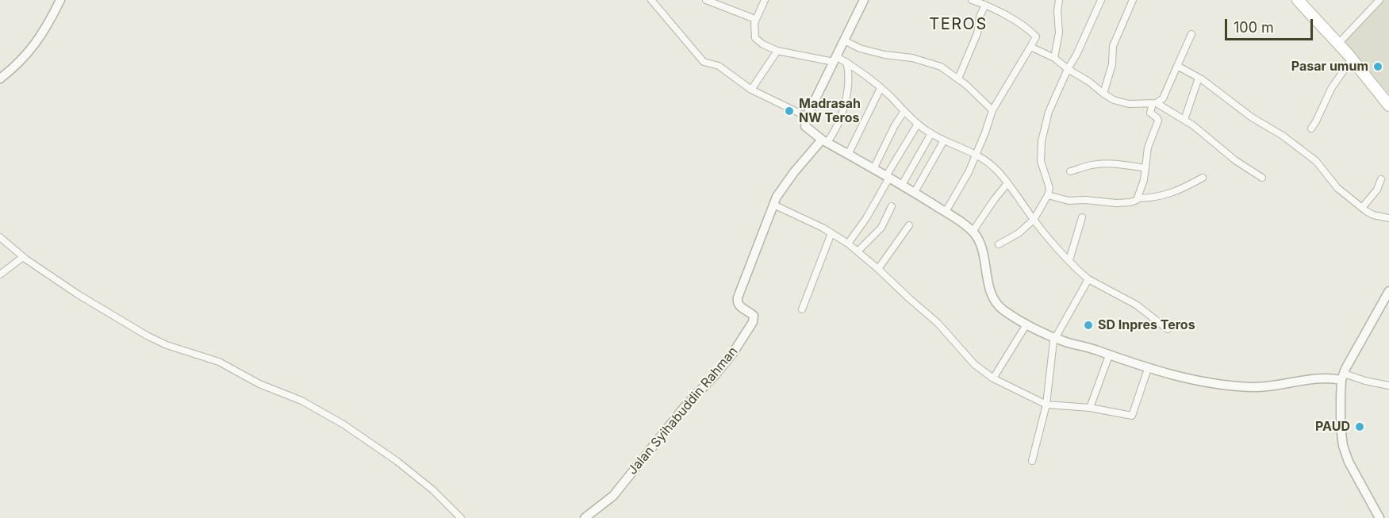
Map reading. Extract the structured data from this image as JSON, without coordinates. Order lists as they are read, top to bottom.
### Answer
{
  "streets": {
    "street": ["Jalan Syihabuddin Rahman"]
  },
  "districts": ["TEROS"],
  "places": [
    "Pasar umum",
    "Madrasah NW Teros",
    "SD Inpres Teros",
    "PAUD"
  ],
  "scale_bar": "100 m"
}
